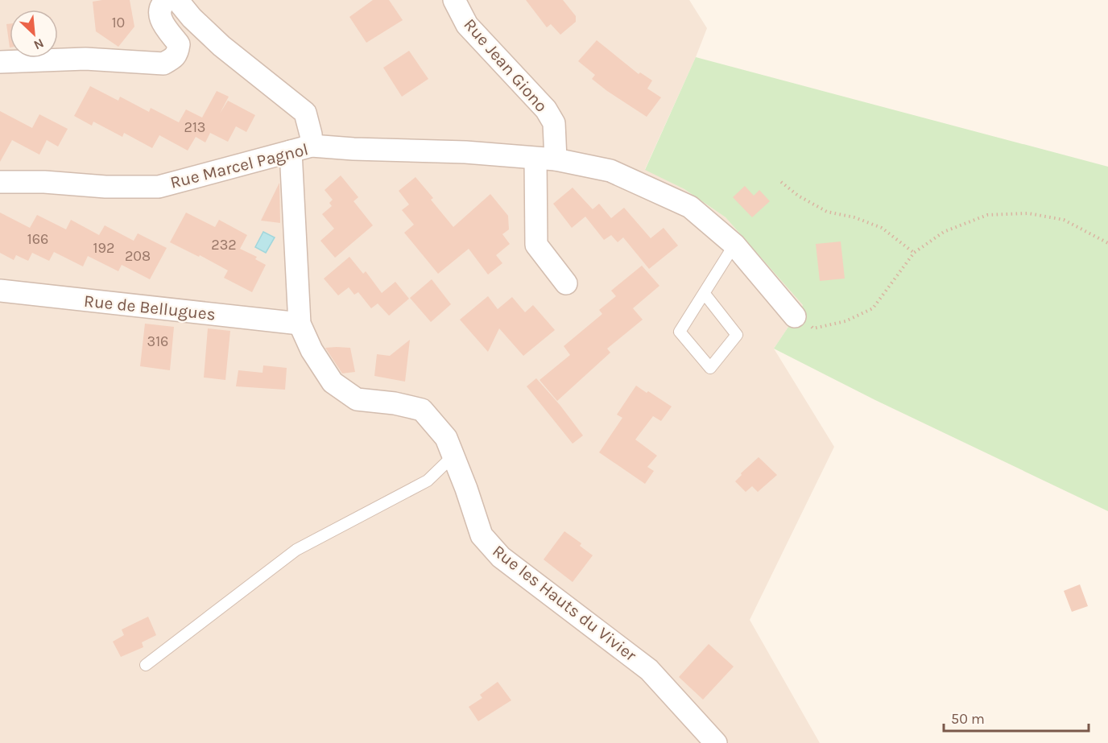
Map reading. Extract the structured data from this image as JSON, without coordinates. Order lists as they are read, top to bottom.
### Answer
{
  "streets": {
    "street": [
      "Rue Jean Giono",
      "Rue Marcel Pagnol",
      "Rue de Bellugues",
      "Rue les Hauts du Vivier"
    ]
  },
  "crossings": [
    ["Rue Jean Giono", "Rue Marcel Pagnol"],
    ["Rue Marcel Pagnol", "Rue les Hauts du Vivier"],
    ["Rue de Bellugues", "Rue les Hauts du Vivier"]
  ],
  "house_numbers": [
    "10",
    "213",
    "166",
    "232",
    "192",
    "208",
    "316"
  ],
  "scale_bar": "50 m",
  "north": "bottom right"
}
